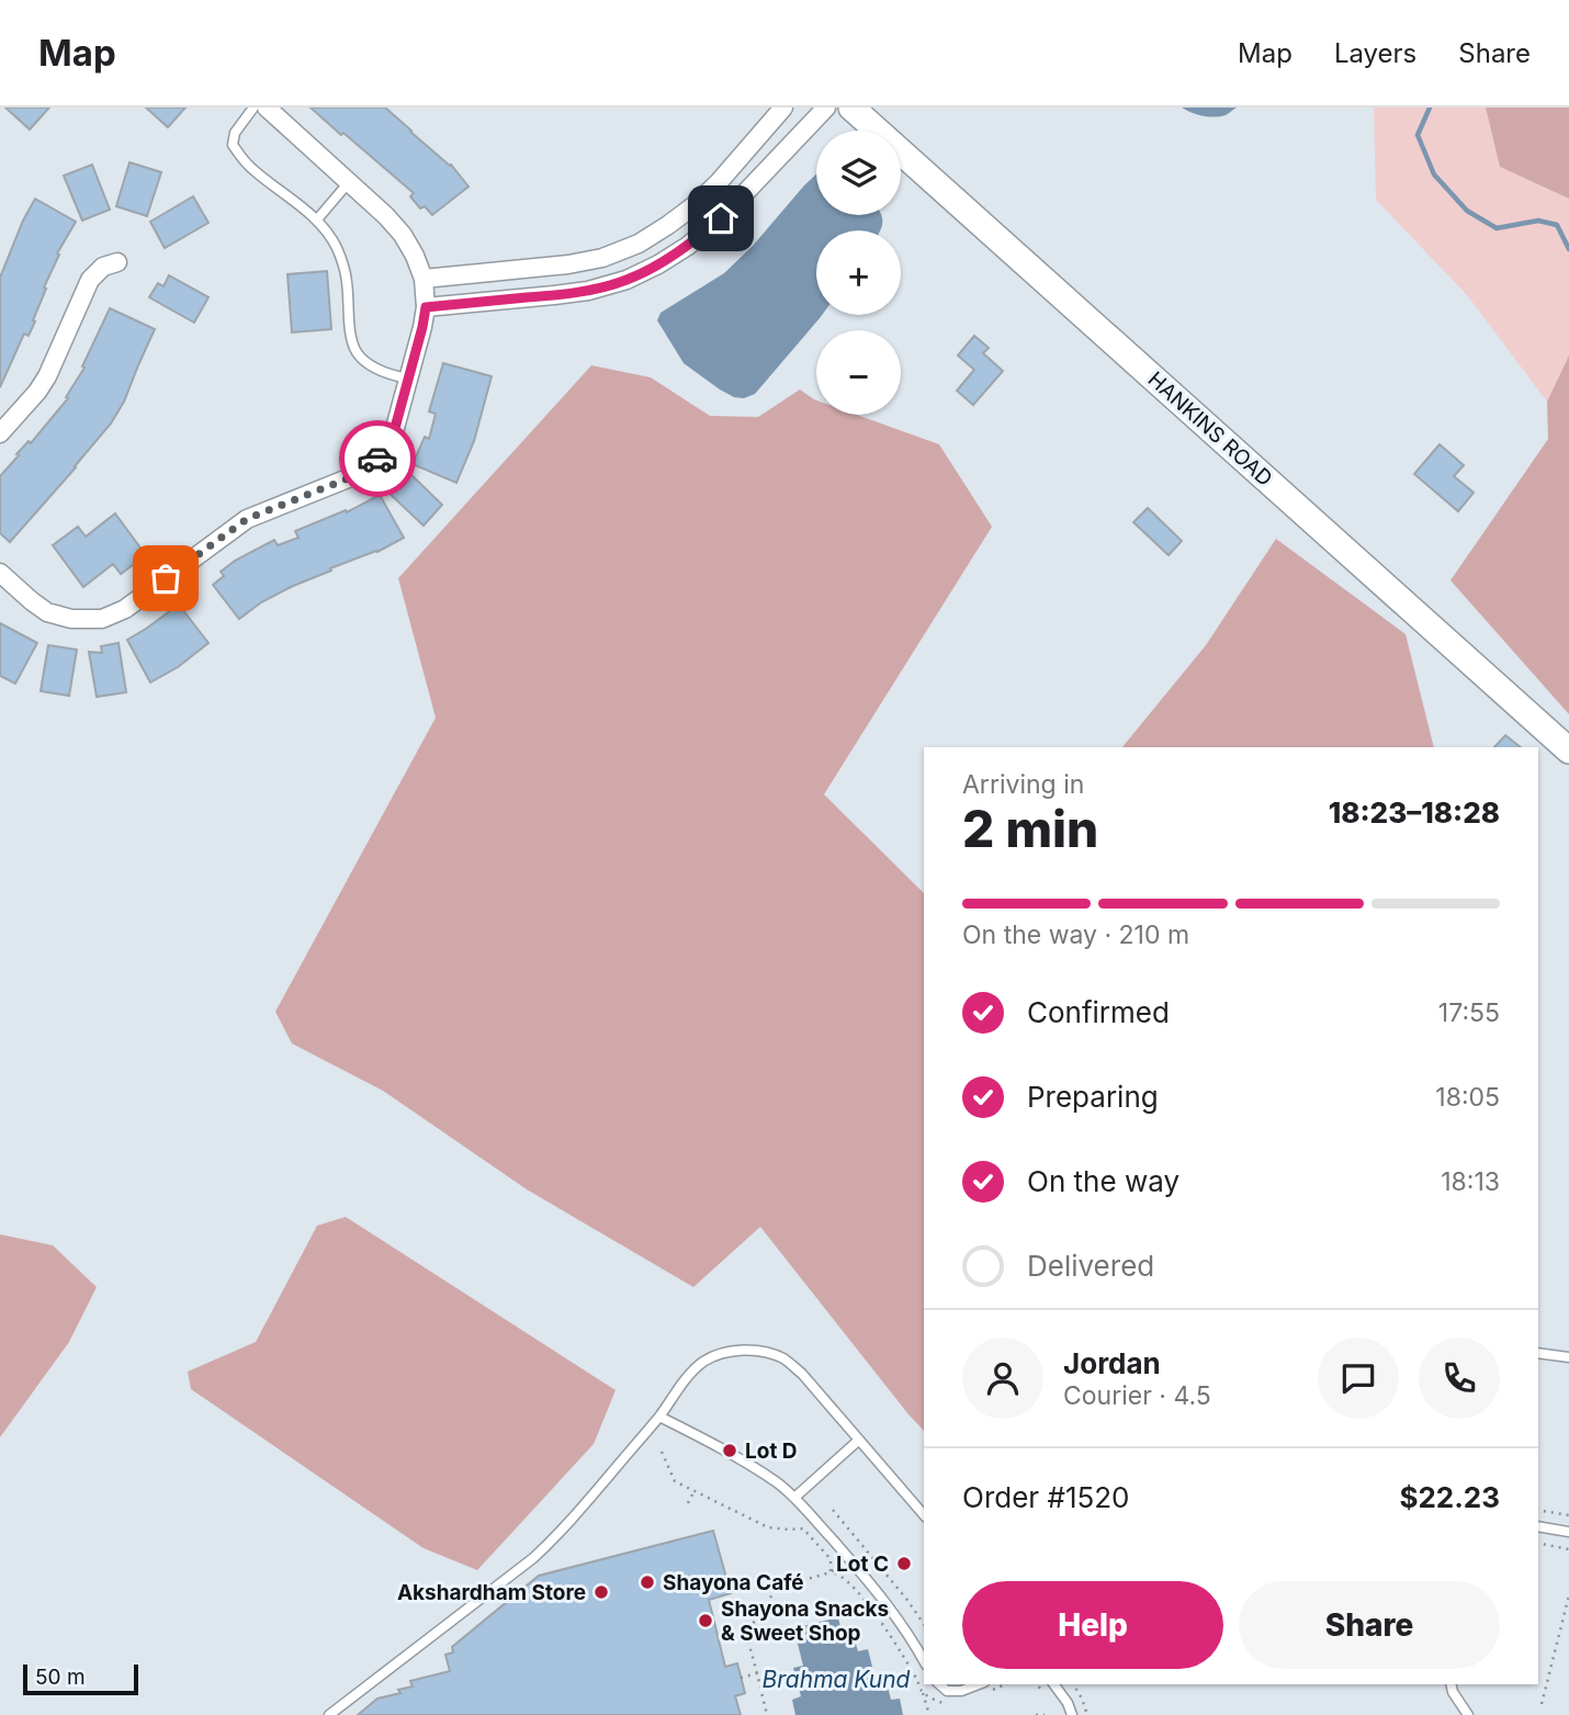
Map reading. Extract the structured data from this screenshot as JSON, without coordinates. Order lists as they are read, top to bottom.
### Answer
{
  "streets": {
    "main road": ["HANKINS ROAD"]
  },
  "water": ["Brahma Kund"],
  "places": [
    "Lot D",
    "Lot C",
    "Shayona Café",
    "Akshardham Store",
    "Shayona Snacks & Sweet Shop"
  ],
  "scale_bar": "50 m",
  "page": {
    "header": "Map",
    "nav": ["Map", "Layers", "Share"],
    "map_buttons": ["+", "−"],
    "heading": ["2 min", "Arriving in", "18:23–18:28"],
    "panel": [
      "Jordan",
      "Courier · 4.5",
      "Order #1520",
      "$22.23"
    ],
    "bar": "On the way · 210 m",
    "list": [
      ["Confirmed", "17:55"],
      ["Preparing", "18:05"],
      ["On the way", "18:13"],
      "Delivered"
    ],
    "buttons": ["Help", "Share"],
    "scale": "50 m"
  }
}
